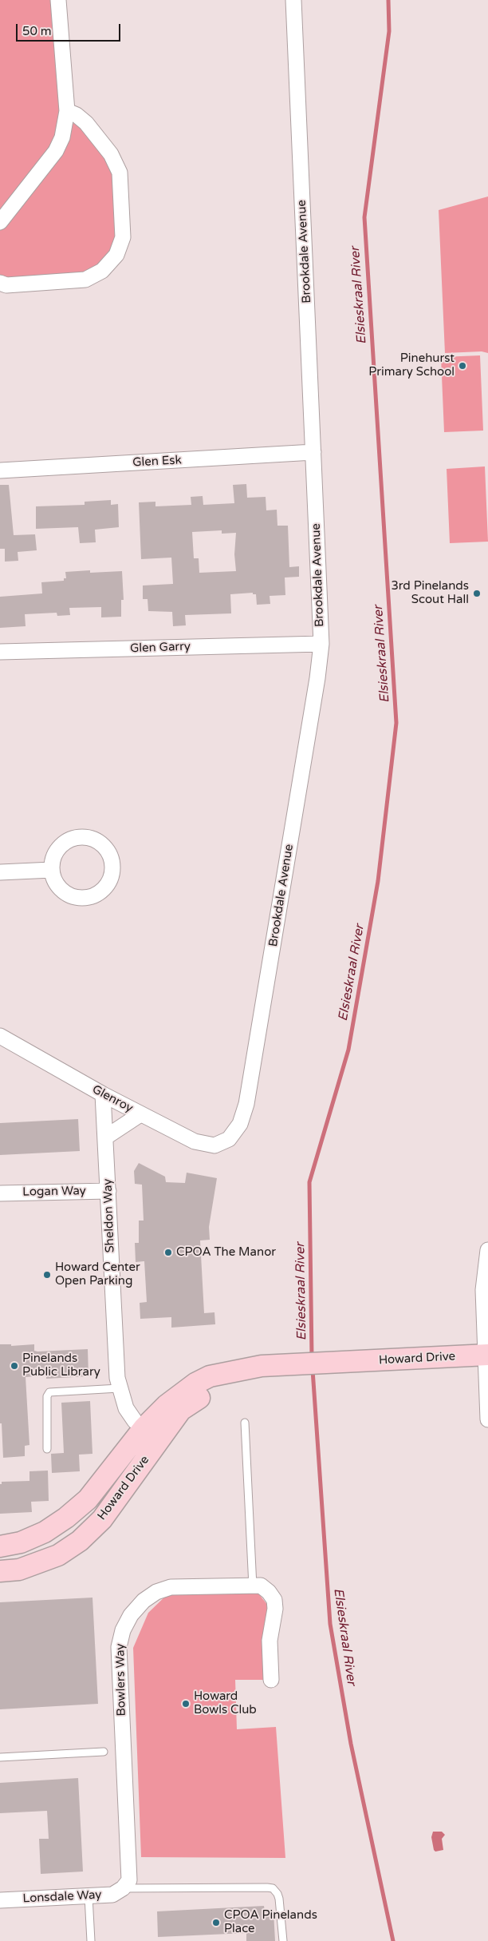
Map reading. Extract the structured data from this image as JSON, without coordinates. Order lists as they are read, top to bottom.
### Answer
{
  "streets": {
    "street": [
      "Brookdale Avenue",
      "Glen Esk",
      "Glen Garry",
      "Glenroy",
      "Logan Way",
      "Sheldon Way",
      "Howard Drive",
      "Bowlers Way",
      "Lonsdale Way"
    ]
  },
  "crossings": [
    ["Brookdale Avenue", "Glen Esk"],
    ["Brookdale Avenue", "Glen Garry"],
    ["Brookdale Avenue", "Glenroy"],
    ["Glenroy", "Sheldon Way"],
    ["Logan Way", "Sheldon Way"],
    ["Sheldon Way", "Howard Drive"],
    ["Bowlers Way", "Lonsdale Way"]
  ],
  "water": ["Elsieskraal River"],
  "places": [
    "Pinehurst Primary School",
    "3rd Pinelands Scout Hall",
    "CPOA The Manor",
    "Howard Center Open Parking",
    "Pinelands Public Library",
    "Howard Bowls Club",
    "CPOA Pinelands Place"
  ],
  "scale_bar": "50 m"
}
